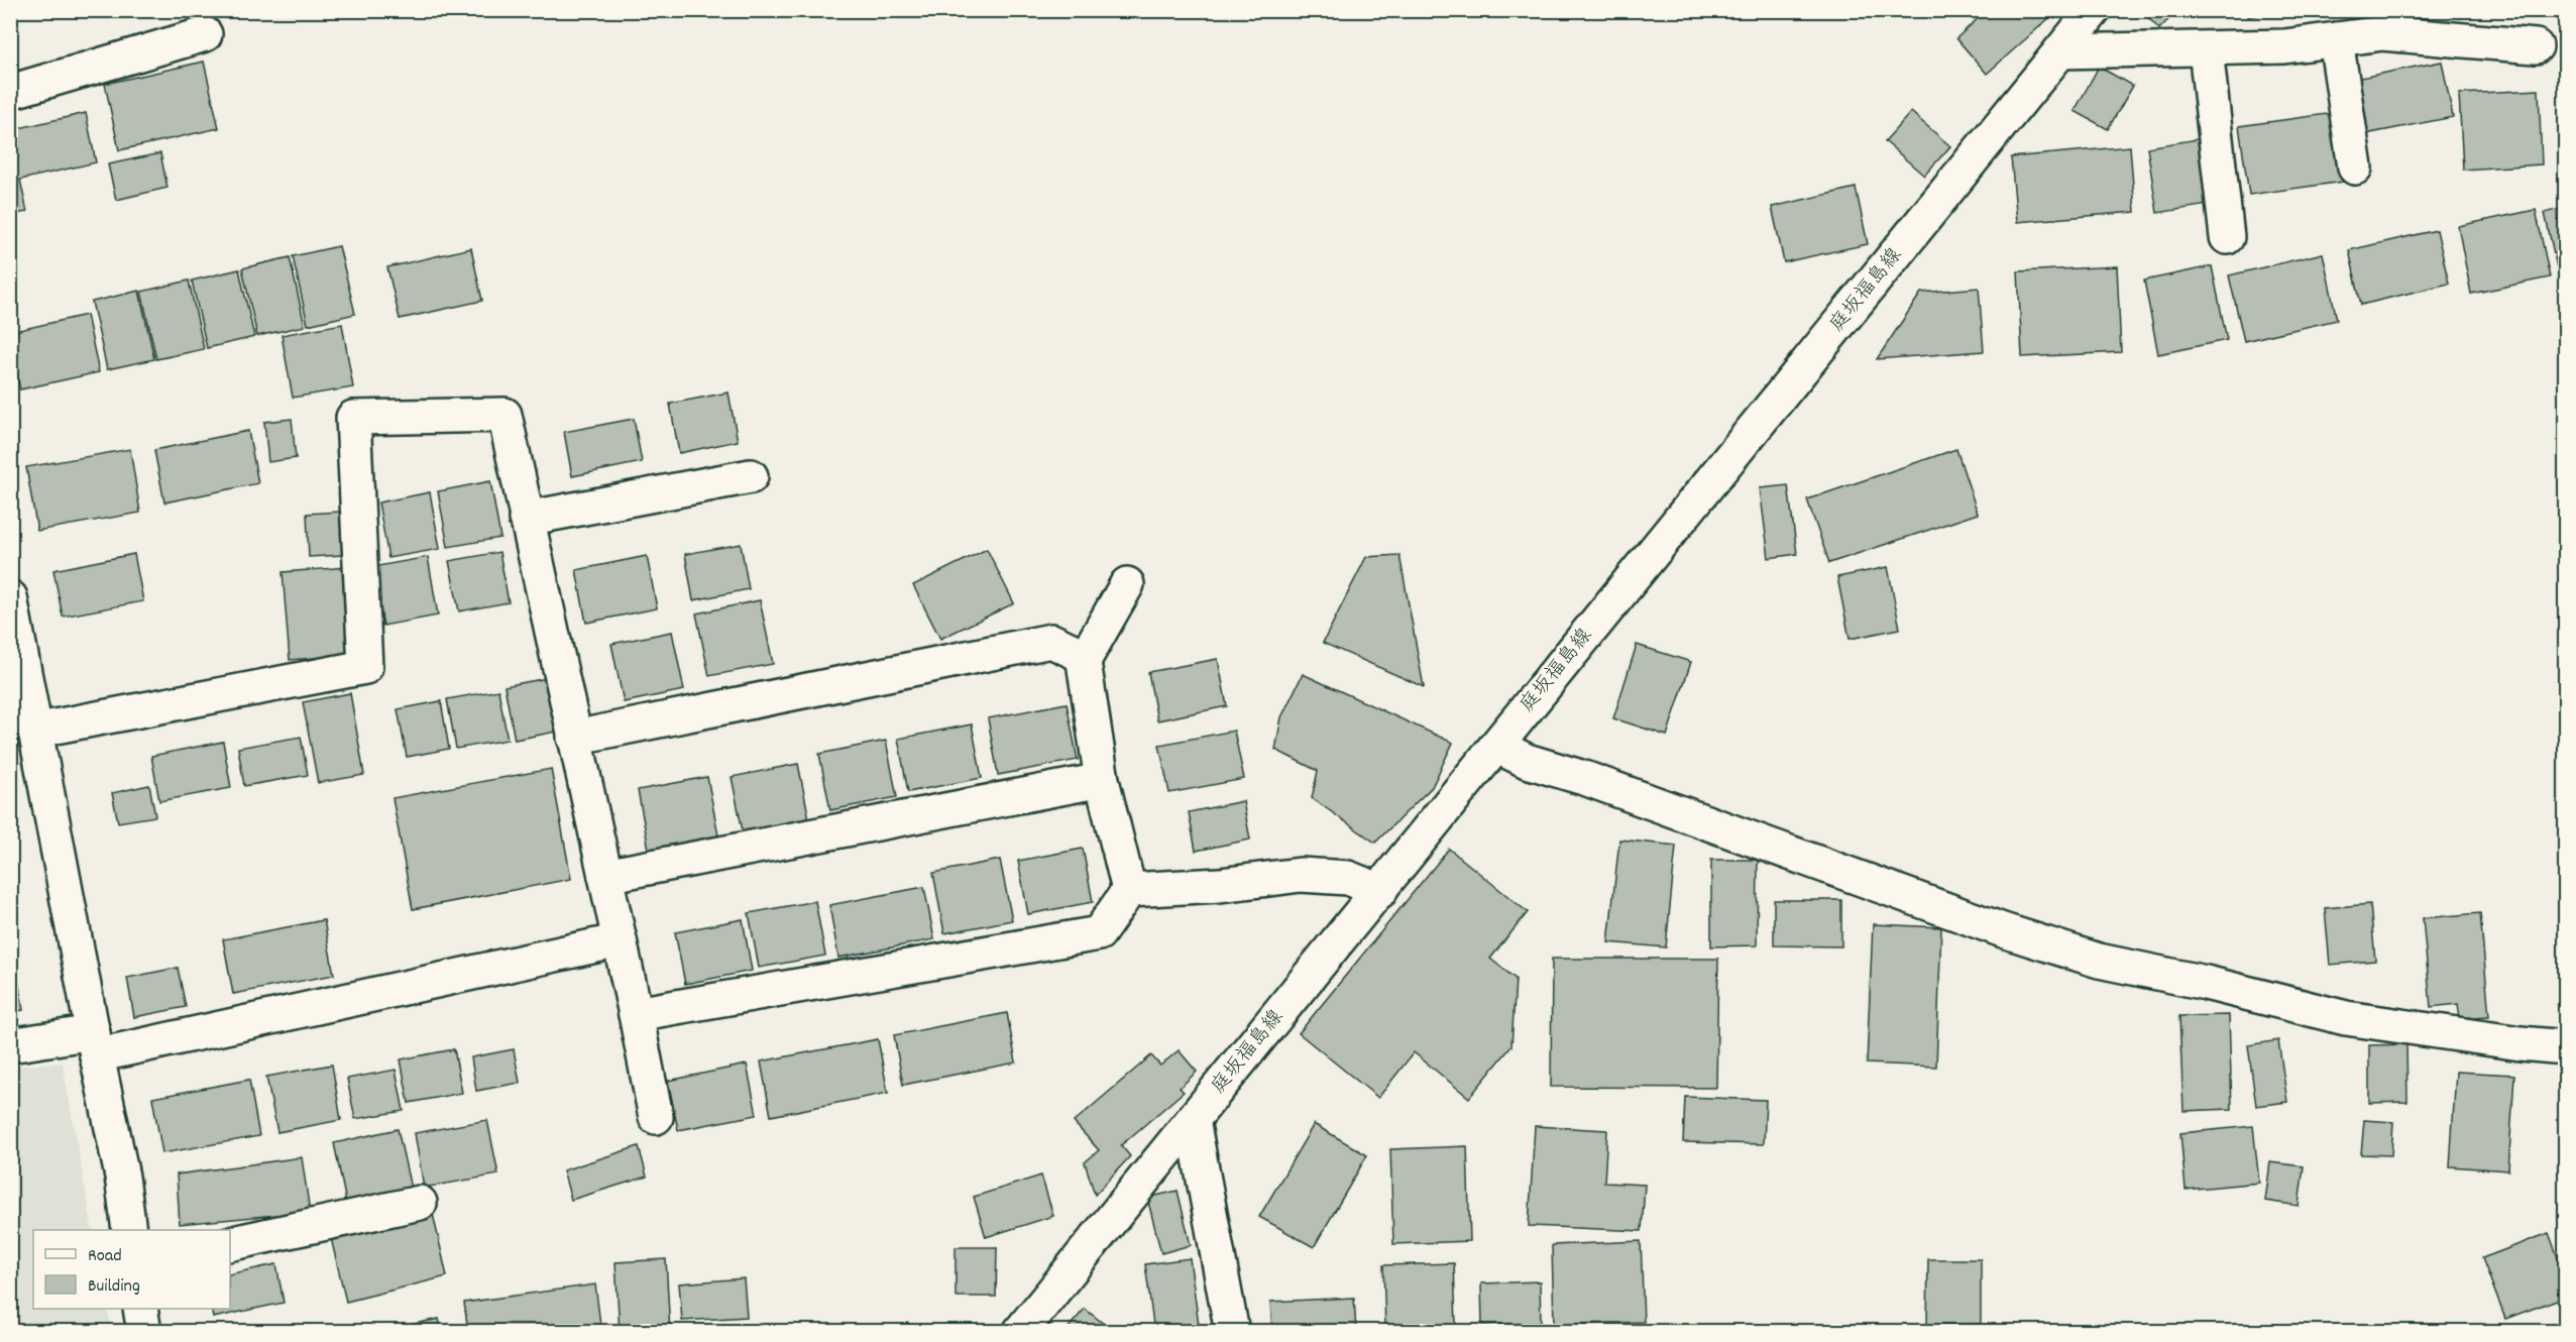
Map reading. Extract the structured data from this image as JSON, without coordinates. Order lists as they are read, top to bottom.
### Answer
{
  "streets": {
    "street": ["庭坂福島線"]
  },
  "legend": ["Road", "Building"]
}
